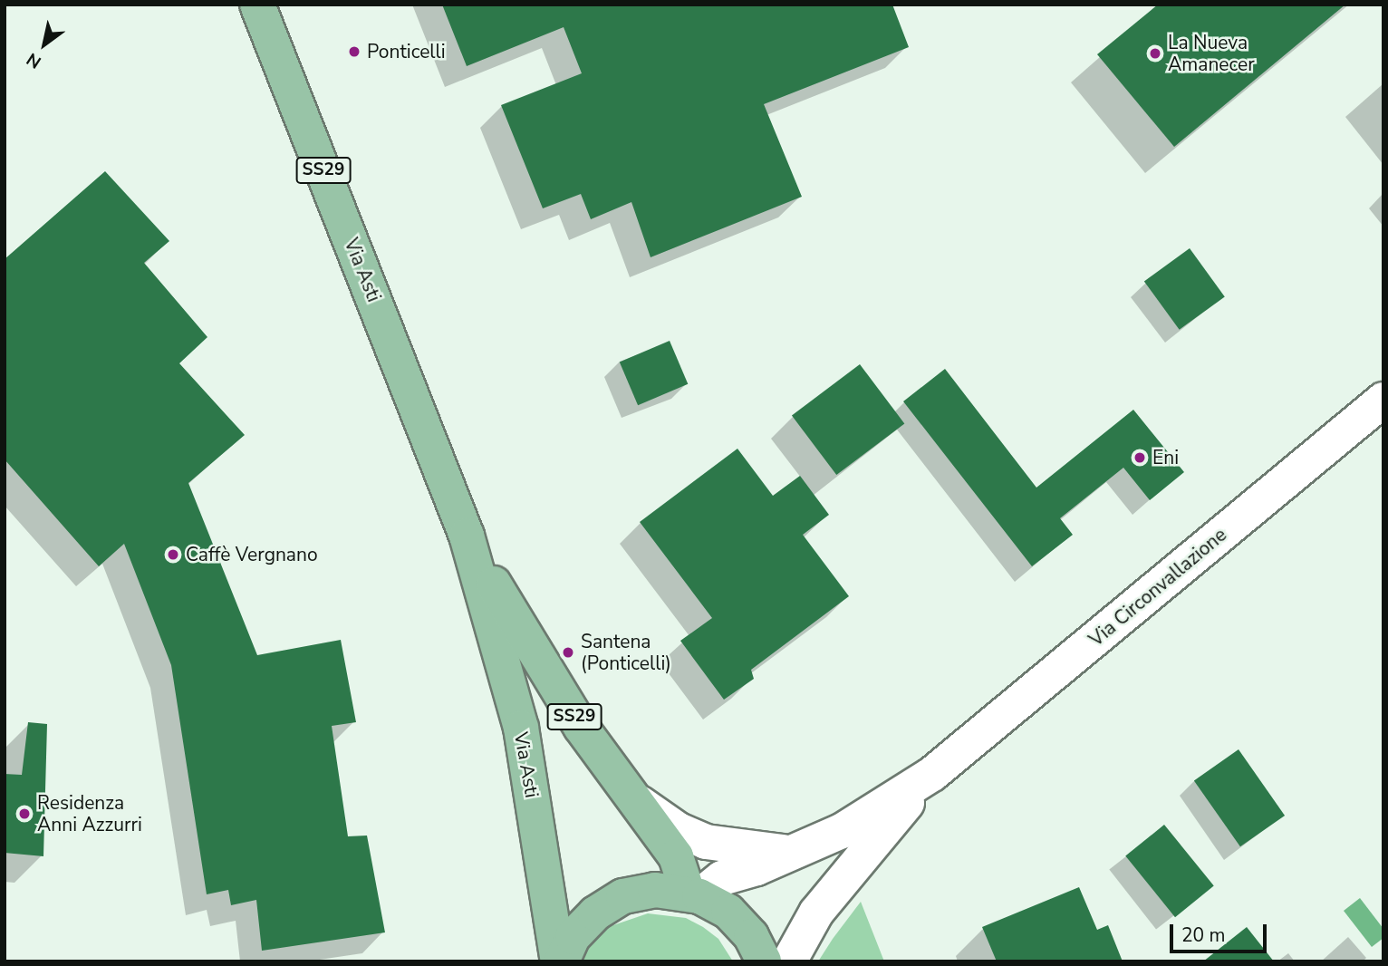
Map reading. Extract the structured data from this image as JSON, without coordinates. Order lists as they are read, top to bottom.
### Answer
{
  "streets": {
    "main road": ["SS29", "Via Asti", "Via Circonvallazione"]
  },
  "crossings": [
    ["Via Asti", "Via Circonvallazione"]
  ],
  "places": [
    "Ponticelli",
    "La Nueva Amanecer",
    "Eni",
    "Caffè Vergnano",
    "Santena (Ponticelli)",
    "Residenza Anni Azzurri"
  ],
  "scale_bar": "20 m",
  "north": "bottom left"
}
